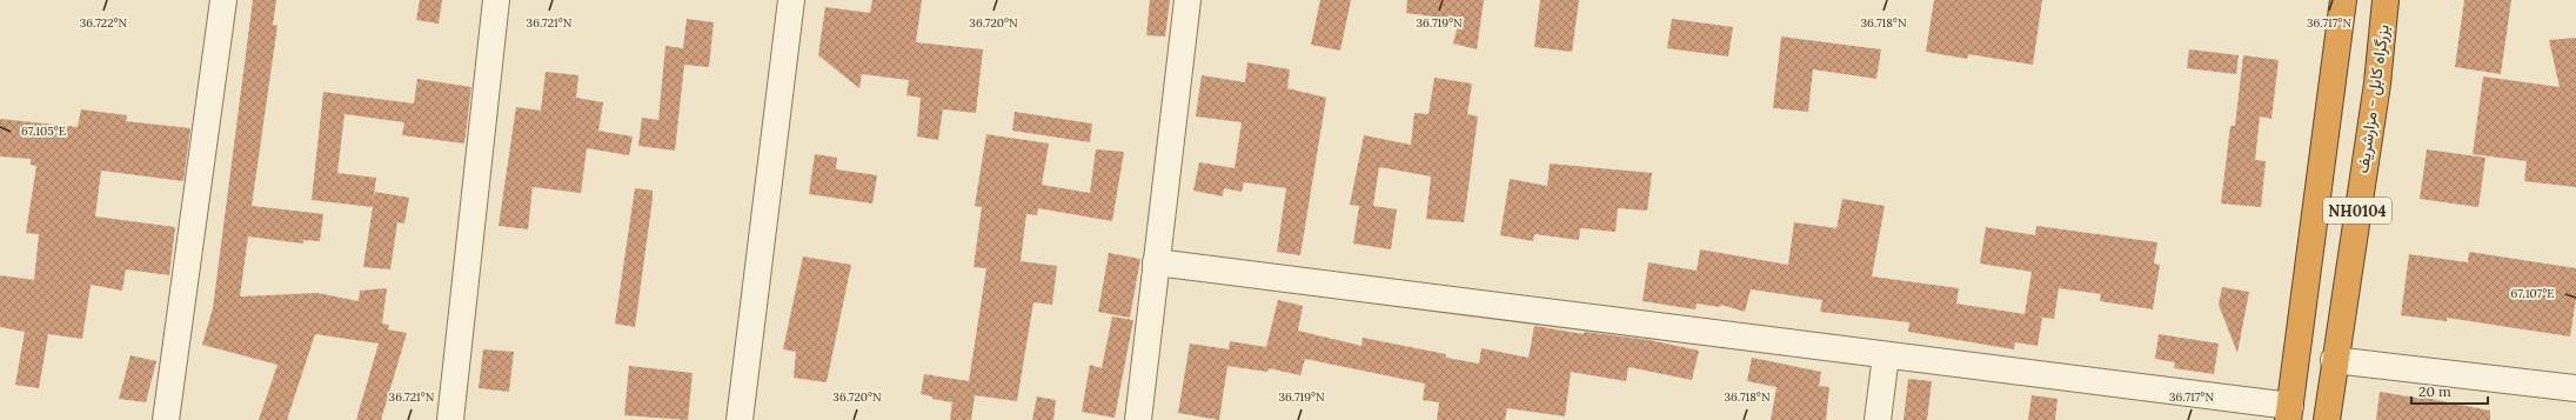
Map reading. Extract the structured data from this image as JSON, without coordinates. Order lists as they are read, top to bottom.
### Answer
{
  "streets": {
    "highway": ["بزرگراه کابل - مزارشریف", "NH0104"]
  },
  "scale_bar": "20 m",
  "coordinates": [
    "36.722°N",
    "36.721°N",
    "36.720°N",
    "36.719°N",
    "36.718°N",
    "36.717°N",
    "67.105°E",
    "67.107°E"
  ]
}
